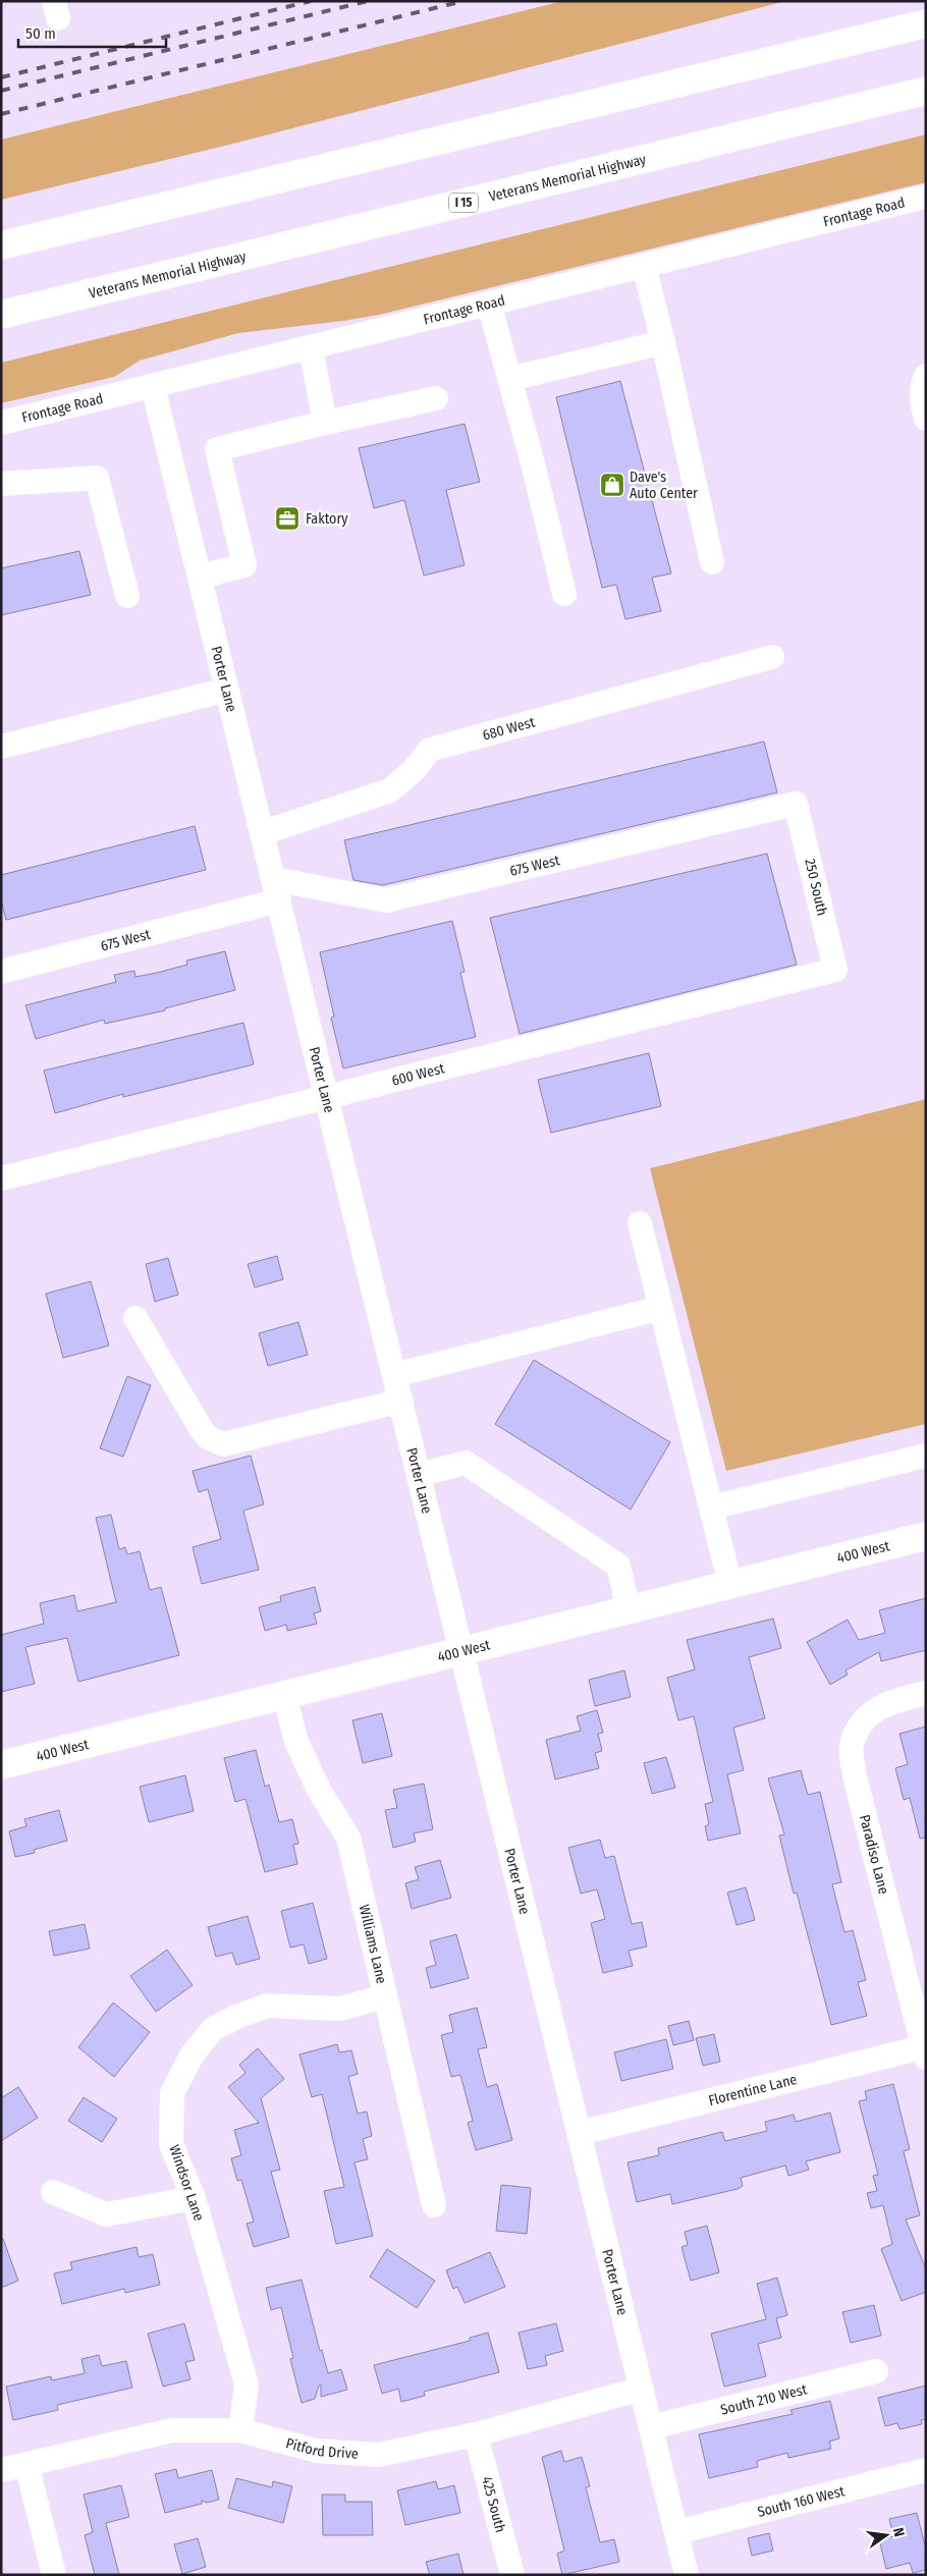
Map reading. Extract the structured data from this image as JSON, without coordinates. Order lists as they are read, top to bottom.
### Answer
{
  "streets": {
    "main road": ["Veterans Memorial Highway", "I 15", "400 West"],
    "street": [
      "Frontage Road",
      "Porter Lane",
      "680 West",
      "675 West",
      "250 South",
      "600 West",
      "Paradiso Lane",
      "Williams Lane",
      "Florentine Lane",
      "Windsor Lane",
      "South 210 West",
      "Pitford Drive",
      "South 160 West",
      "425 South"
    ]
  },
  "crossings": [
    ["Frontage Road", "Porter Lane"],
    ["Porter Lane", "680 West"],
    ["Porter Lane", "675 West"],
    ["Porter Lane", "600 West"],
    ["Porter Lane", "400 West"],
    ["Porter Lane", "Florentine Lane"],
    ["Porter Lane", "South 210 West"],
    ["Porter Lane", "Pitford Drive"],
    ["Porter Lane", "South 160 West"],
    ["675 West", "250 South"],
    ["250 South", "600 West"],
    ["400 West", "Williams Lane"],
    ["Paradiso Lane", "Florentine Lane"],
    ["Williams Lane", "Windsor Lane"],
    ["Windsor Lane", "Pitford Drive"],
    ["Pitford Drive", "425 South"]
  ],
  "places": {
    "shop": ["Dave's Auto Center"],
    "office": ["Faktory"]
  },
  "scale_bar": "50 m",
  "north": "right"
}
